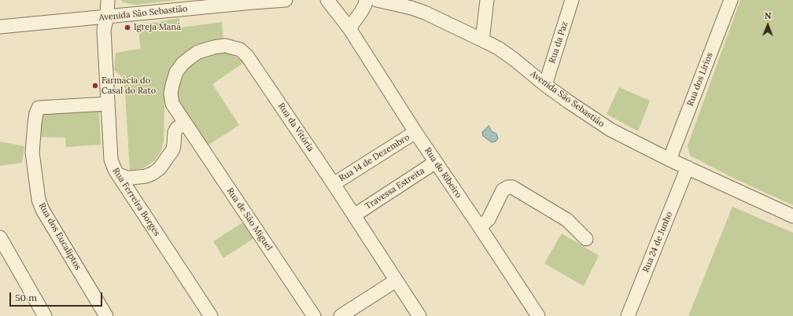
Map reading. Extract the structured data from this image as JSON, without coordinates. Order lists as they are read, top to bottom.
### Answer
{
  "streets": {
    "street": [
      "Avenida São Sebastião",
      "Rua da Paz",
      "Rua dos Lírios",
      "Rua da Vitória",
      "Rua 14 de Dezembro",
      "Rua do Ribeiro",
      "Travessa Estreita",
      "Rua Ferreira Borges",
      "Rua de São Miguel",
      "Rua dos Eucaliptos",
      "Rua 24 de Junho"
    ]
  },
  "crossings": [
    ["Avenida São Sebastião", "Rua da Paz"],
    ["Avenida São Sebastião", "Rua dos Lírios"],
    ["Avenida São Sebastião", "Rua Ferreira Borges"],
    ["Avenida São Sebastião", "Rua 24 de Junho"],
    ["Rua da Vitória", "Rua 14 de Dezembro"],
    ["Rua da Vitória", "Travessa Estreita"],
    ["Rua da Vitória", "Rua de São Miguel"],
    ["Rua 14 de Dezembro", "Rua do Ribeiro"],
    ["Rua do Ribeiro", "Travessa Estreita"],
    ["Rua Ferreira Borges", "Rua dos Eucaliptos"]
  ],
  "places": ["Igreja Maná", "Farmácia do Casal do Rato"],
  "scale_bar": "50 m",
  "north": "top"
}
